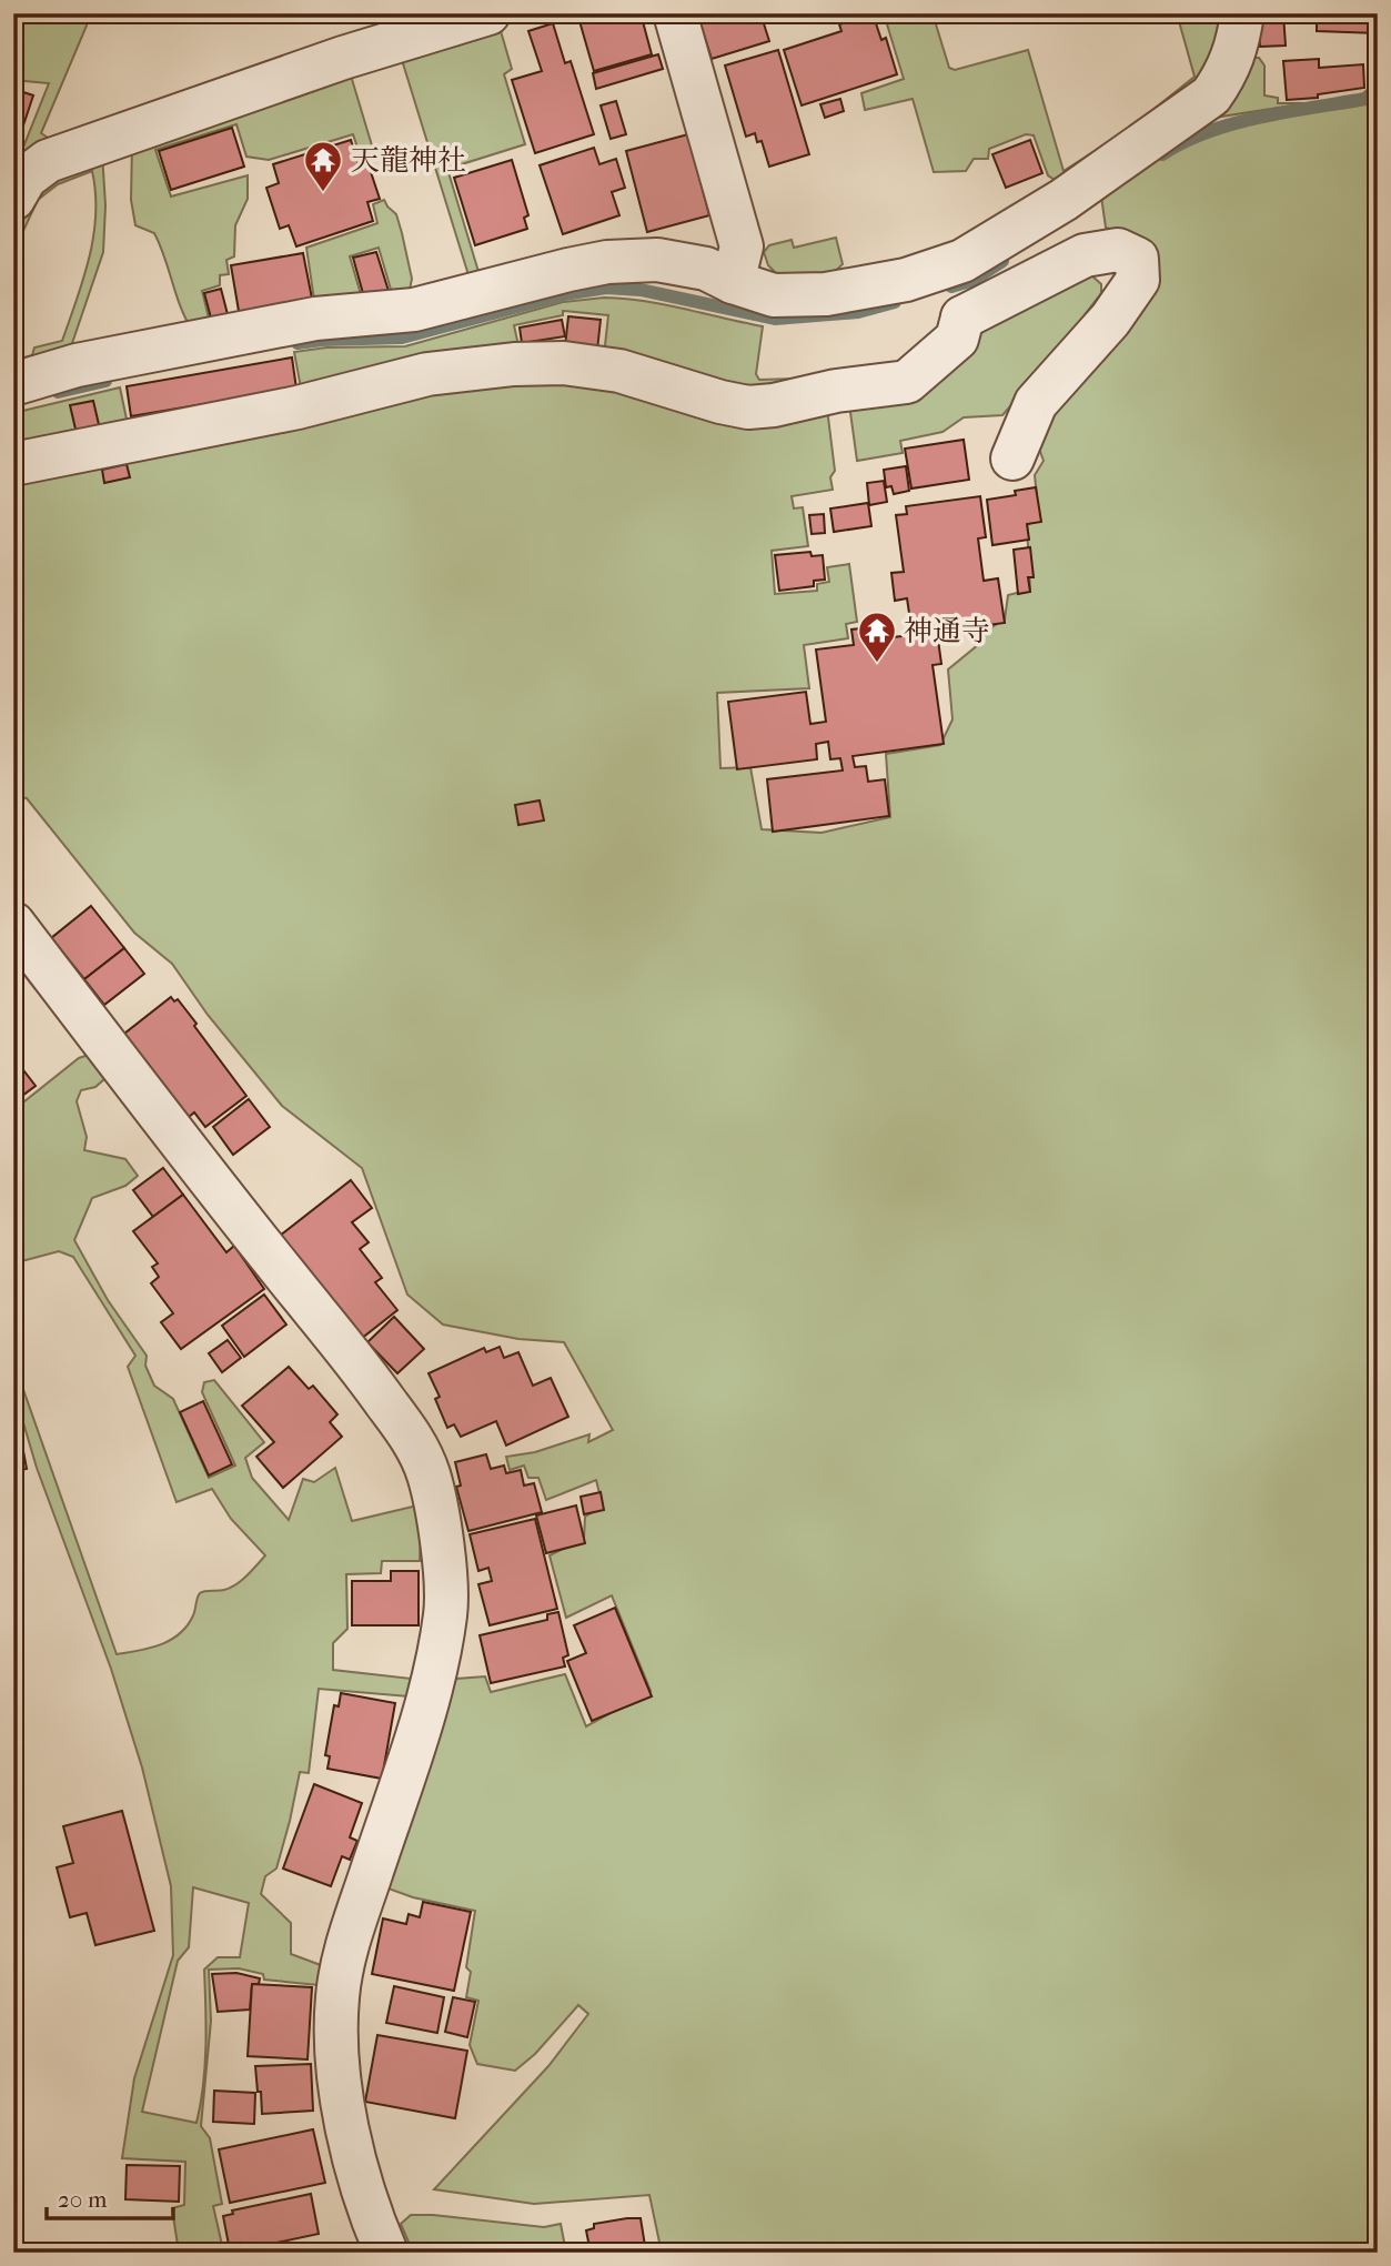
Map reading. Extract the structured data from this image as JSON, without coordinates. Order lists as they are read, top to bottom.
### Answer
{
  "places": {
    "temple": ["天龍神社", "神通寺"]
  },
  "scale_bar": "20 m"
}
